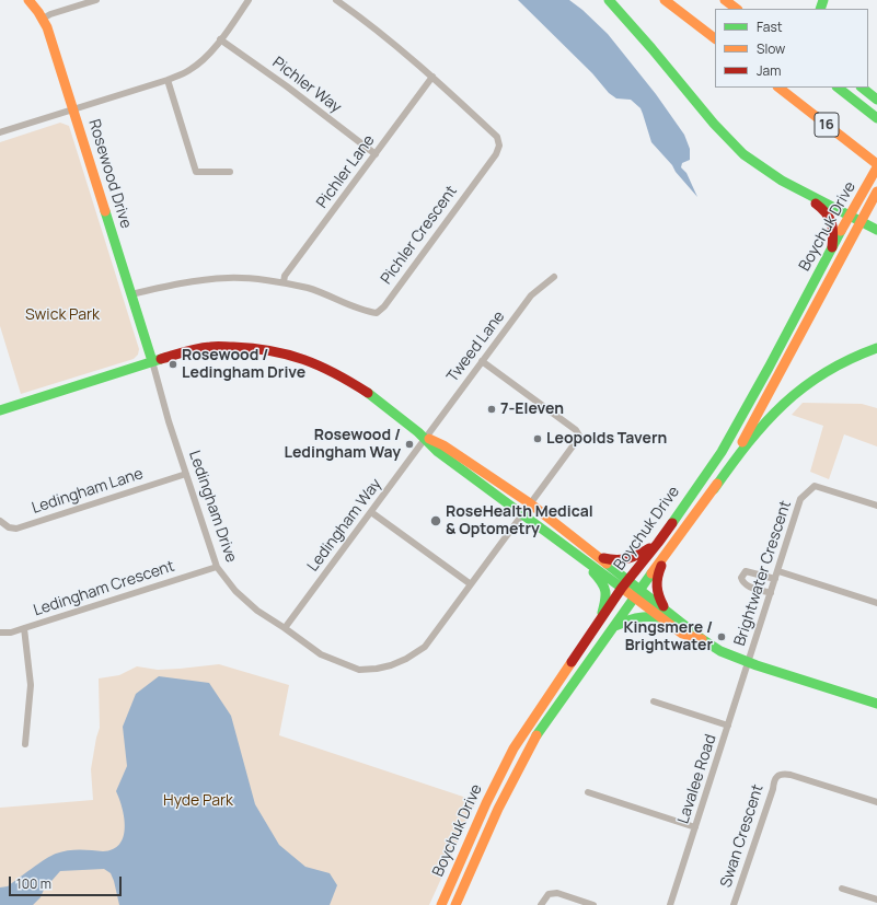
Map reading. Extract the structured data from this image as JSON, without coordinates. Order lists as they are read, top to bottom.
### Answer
{
  "streets": {
    "main road": ["16", "Rosewood Drive", "Boychuk Drive"],
    "street": [
      "Pichler Way",
      "Pichler Lane",
      "Pichler Crescent",
      "Tweed Lane",
      "Ledingham Lane",
      "Ledingham Drive",
      "Ledingham Way",
      "Brightwater Crescent",
      "Ledingham Crescent",
      "Lavalee Road",
      "Swan Crescent"
    ]
  },
  "crossings": [
    ["Pichler Way", "Pichler Lane"],
    ["Pichler Lane", "Pichler Crescent"],
    ["Rosewood Drive", "Pichler Crescent"],
    ["Rosewood Drive", "Ledingham Drive"],
    ["Tweed Lane", "Ledingham Drive"],
    ["Tweed Lane", "Ledingham Way"],
    ["Ledingham Lane", "Ledingham Drive"],
    ["Ledingham Drive", "Ledingham Way"],
    ["Ledingham Drive", "Ledingham Crescent"],
    ["Brightwater Crescent", "Lavalee Road"]
  ],
  "parks": ["Swick Park", "Hyde Park"],
  "places": [
    "Rosewood / Ledingham Drive",
    "7-Eleven",
    "Leopolds Tavern",
    "Rosewood / Ledingham Way",
    "RoseHealth Medical & Optometry",
    "Kingsmere / Brightwater"
  ],
  "legend": ["Fast", "Slow", "Jam"],
  "scale_bar": "100 m"
}
